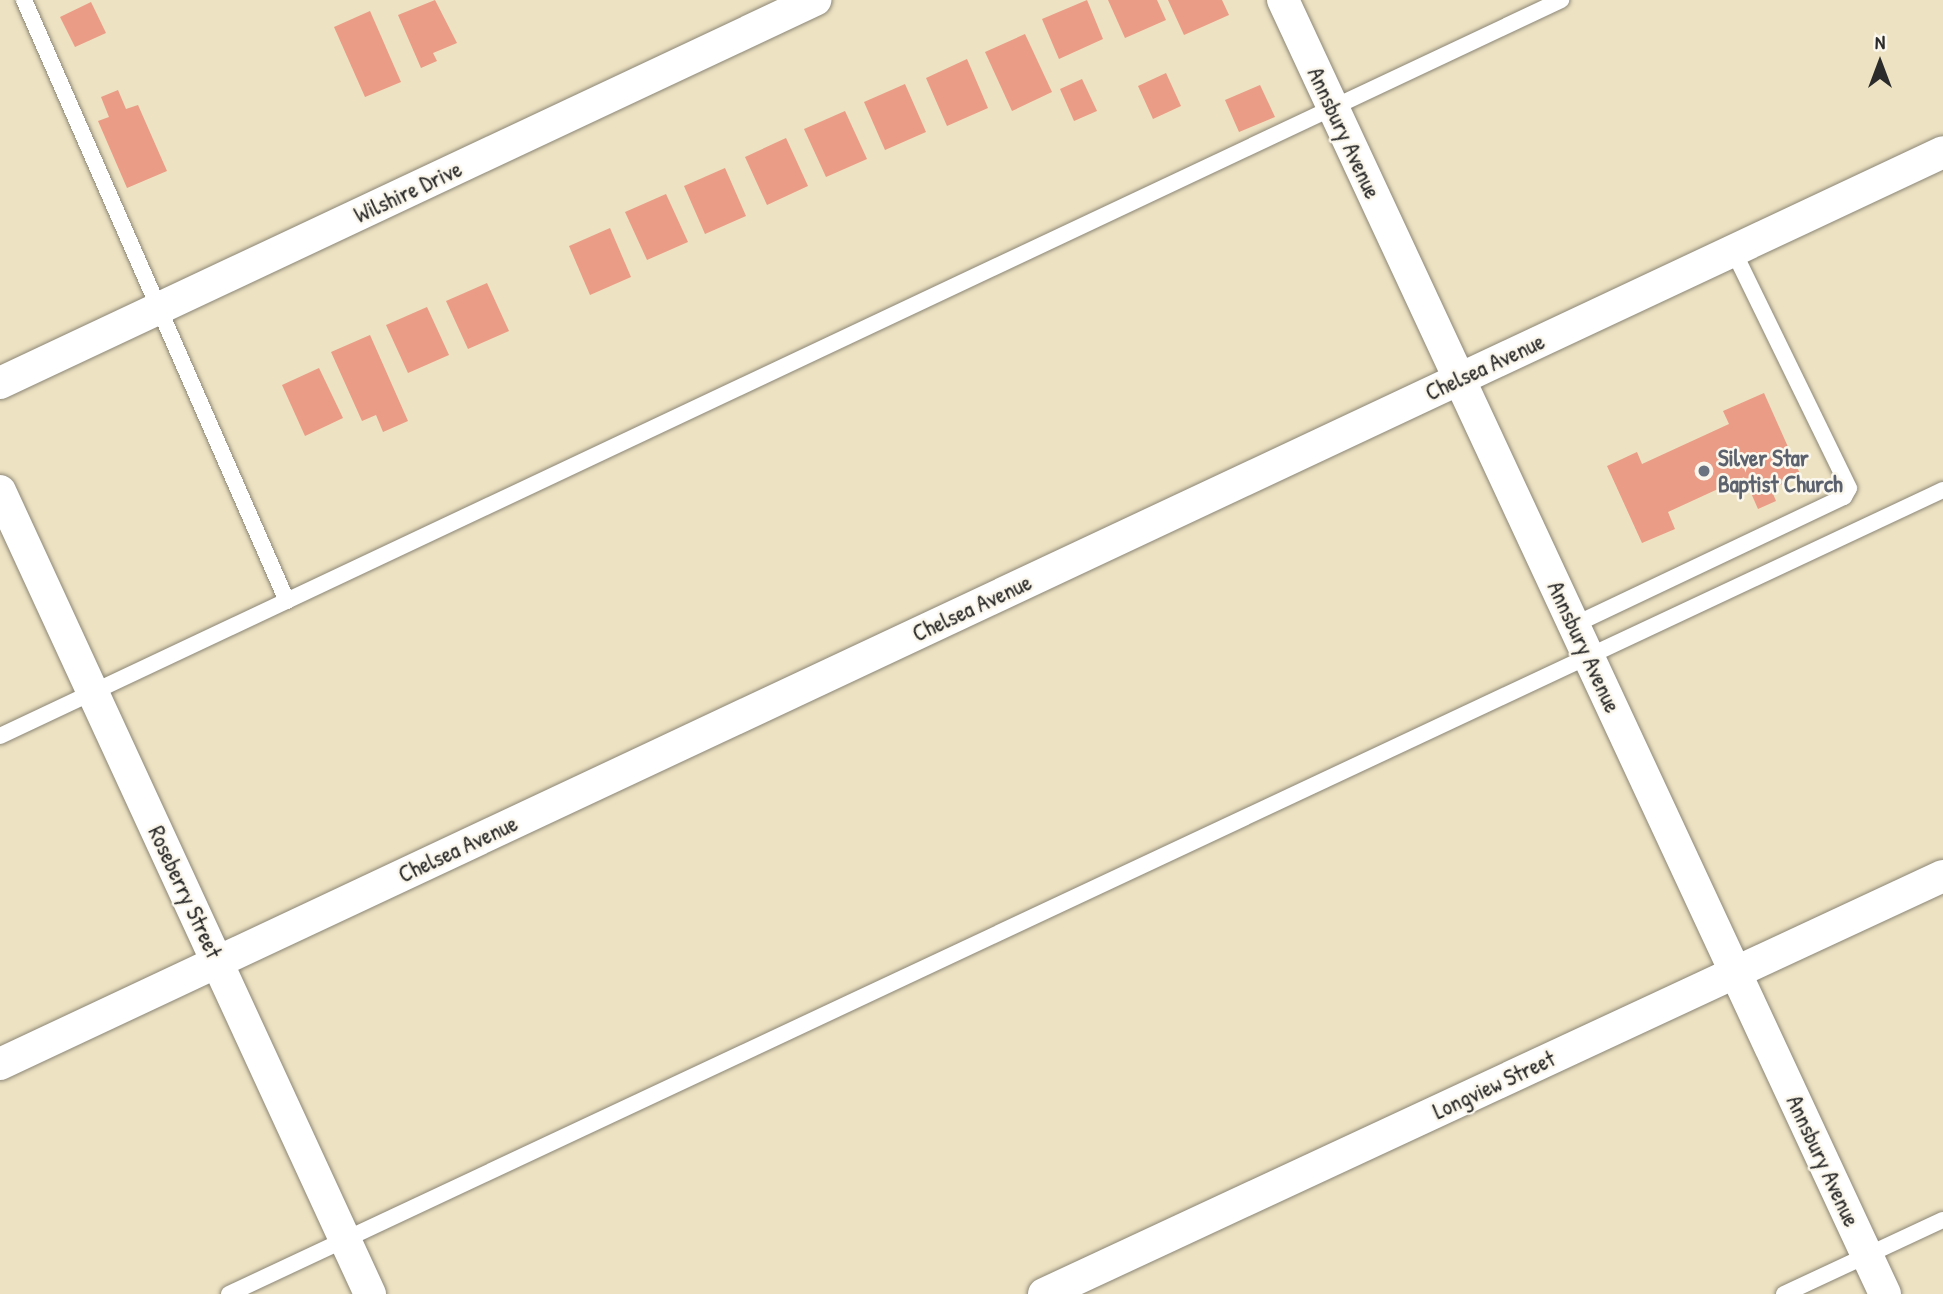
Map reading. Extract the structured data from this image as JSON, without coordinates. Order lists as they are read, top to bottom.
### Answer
{
  "streets": {
    "street": [
      "Annsbury Avenue",
      "Wilshire Drive",
      "Chelsea Avenue",
      "Roseberry Street",
      "Longview Street"
    ]
  },
  "crossings": [
    ["Annsbury Avenue", "Chelsea Avenue"],
    ["Annsbury Avenue", "Longview Street"],
    ["Chelsea Avenue", "Roseberry Street"]
  ],
  "places": ["Silver Star Baptist Church"],
  "north": "top"
}
